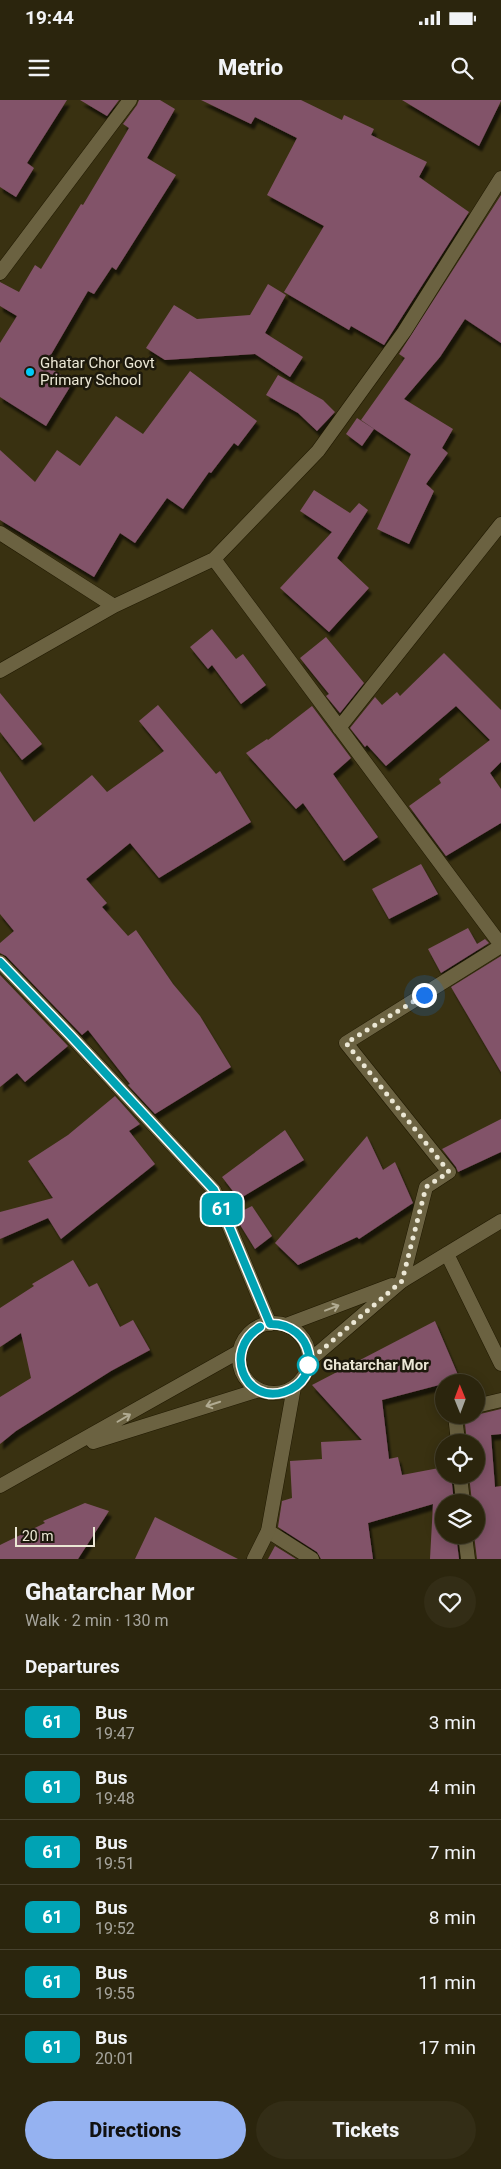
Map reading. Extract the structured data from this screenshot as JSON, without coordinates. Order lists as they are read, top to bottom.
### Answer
{
  "places": ["Ghatar Chor Govt Primary School", "Ghatarchar Mor"],
  "lines": ["bus line 61"],
  "scale_bar": "20 m",
  "north": "top",
  "page": {
    "status": "19:44",
    "header": "Metrio",
    "on_map": "61",
    "scale": "20 m",
    "heading": [
      ["Ghatarchar Mor", "Walk · 2 min · 130 m"],
      "Departures"
    ],
    "list": [
      {
        "mark": "61",
        "name": "Bus",
        "note": "19:47",
        "value": "3 min"
      },
      {
        "mark": "61",
        "name": "Bus",
        "note": "19:48",
        "value": "4 min"
      },
      {
        "mark": "61",
        "name": "Bus",
        "note": "19:51",
        "value": "7 min"
      },
      {
        "mark": "61",
        "name": "Bus",
        "note": "19:52",
        "value": "8 min"
      },
      {
        "mark": "61",
        "name": "Bus",
        "note": "19:55",
        "value": "11 min"
      },
      {
        "mark": "61",
        "name": "Bus",
        "note": "20:01",
        "value": "17 min"
      }
    ],
    "buttons": ["Directions", "Tickets"]
  }
}
